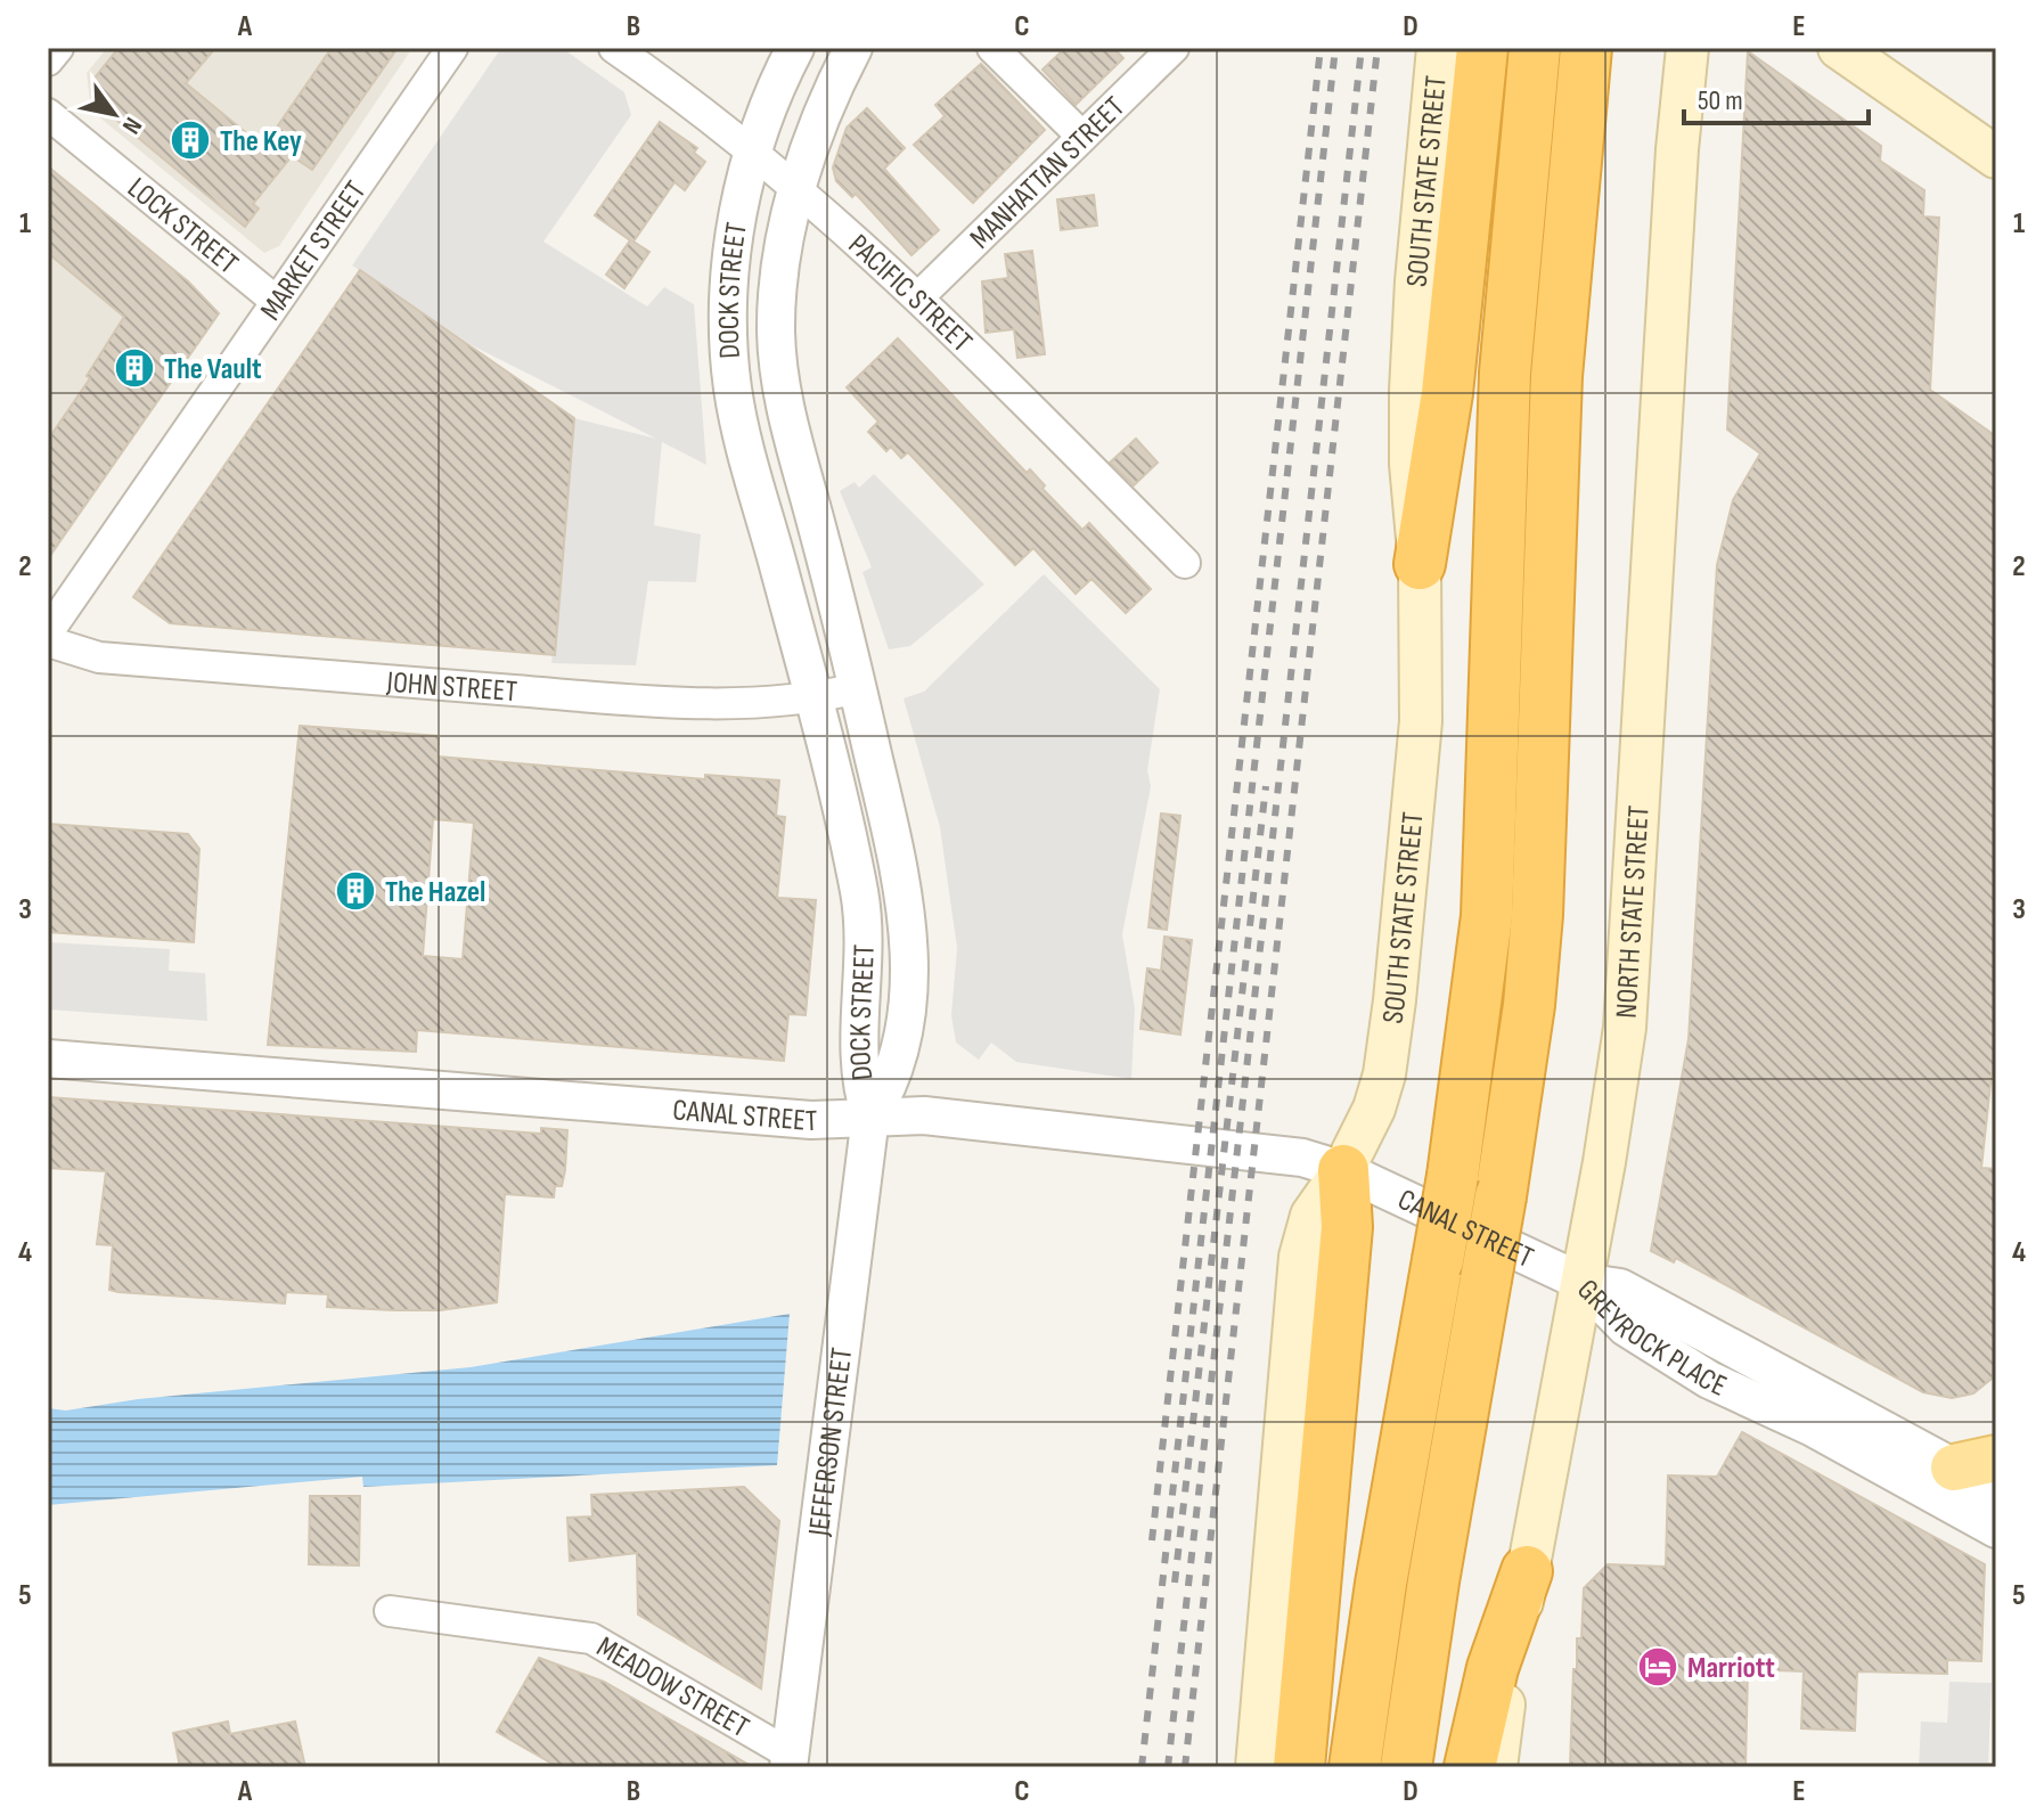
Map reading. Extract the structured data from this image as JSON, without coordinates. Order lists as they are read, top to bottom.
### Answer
{
  "streets": {
    "main road": ["SOUTH STATE STREET", "NORTH STATE STREET"],
    "street": [
      "MANHATTAN STREET",
      "LOCK STREET",
      "MARKET STREET",
      "DOCK STREET",
      "PACIFIC STREET",
      "JOHN STREET",
      "CANAL STREET",
      "GREYROCK PLACE",
      "JEFFERSON STREET",
      "MEADOW STREET"
    ]
  },
  "crossings": [
    ["MANHATTAN STREET", "PACIFIC STREET"],
    ["SOUTH STATE STREET", "CANAL STREET"],
    ["LOCK STREET", "MARKET STREET"],
    ["DOCK STREET", "PACIFIC STREET"],
    ["DOCK STREET", "JOHN STREET"],
    ["DOCK STREET", "CANAL STREET"],
    ["DOCK STREET", "JEFFERSON STREET"],
    ["NORTH STATE STREET", "CANAL STREET"],
    ["NORTH STATE STREET", "GREYROCK PLACE"],
    ["CANAL STREET", "GREYROCK PLACE"],
    ["CANAL STREET", "JEFFERSON STREET"],
    ["JEFFERSON STREET", "MEADOW STREET"]
  ],
  "places": {
    "building": ["The Key", "The Vault", "The Hazel"],
    "hotel": ["Marriott"]
  },
  "scale_bar": "50 m",
  "north": "bottom right",
  "grid": {
    "columns": [
      "A",
      "B",
      "C",
      "D",
      "E"
    ],
    "rows": [
      "1",
      "2",
      "3",
      "4",
      "5"
    ]
  }
}
